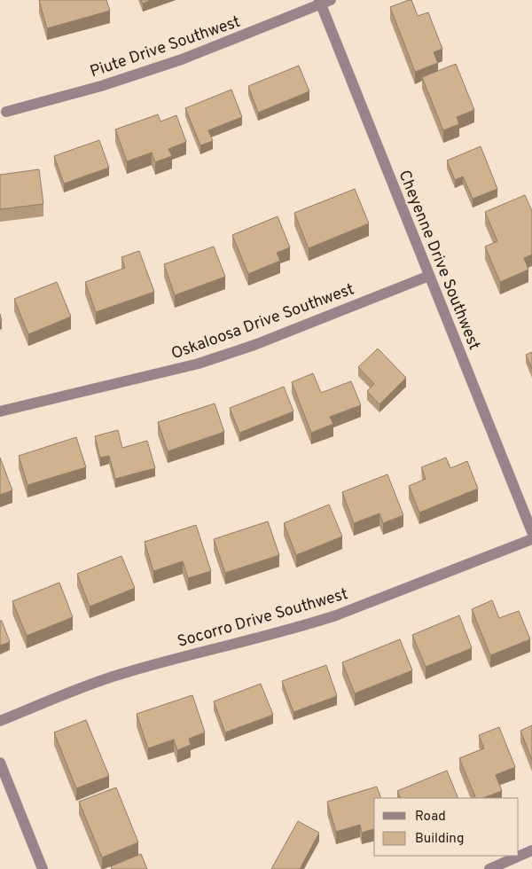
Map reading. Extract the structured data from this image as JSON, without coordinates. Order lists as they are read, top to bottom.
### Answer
{
  "streets": {
    "street": [
      "Piute Drive Southwest",
      "Cheyenne Drive Southwest",
      "Oskaloosa Drive Southwest",
      "Socorro Drive Southwest"
    ]
  },
  "crossings": [
    ["Piute Drive Southwest", "Cheyenne Drive Southwest"],
    ["Cheyenne Drive Southwest", "Oskaloosa Drive Southwest"]
  ],
  "legend": ["Road", "Building"]
}
